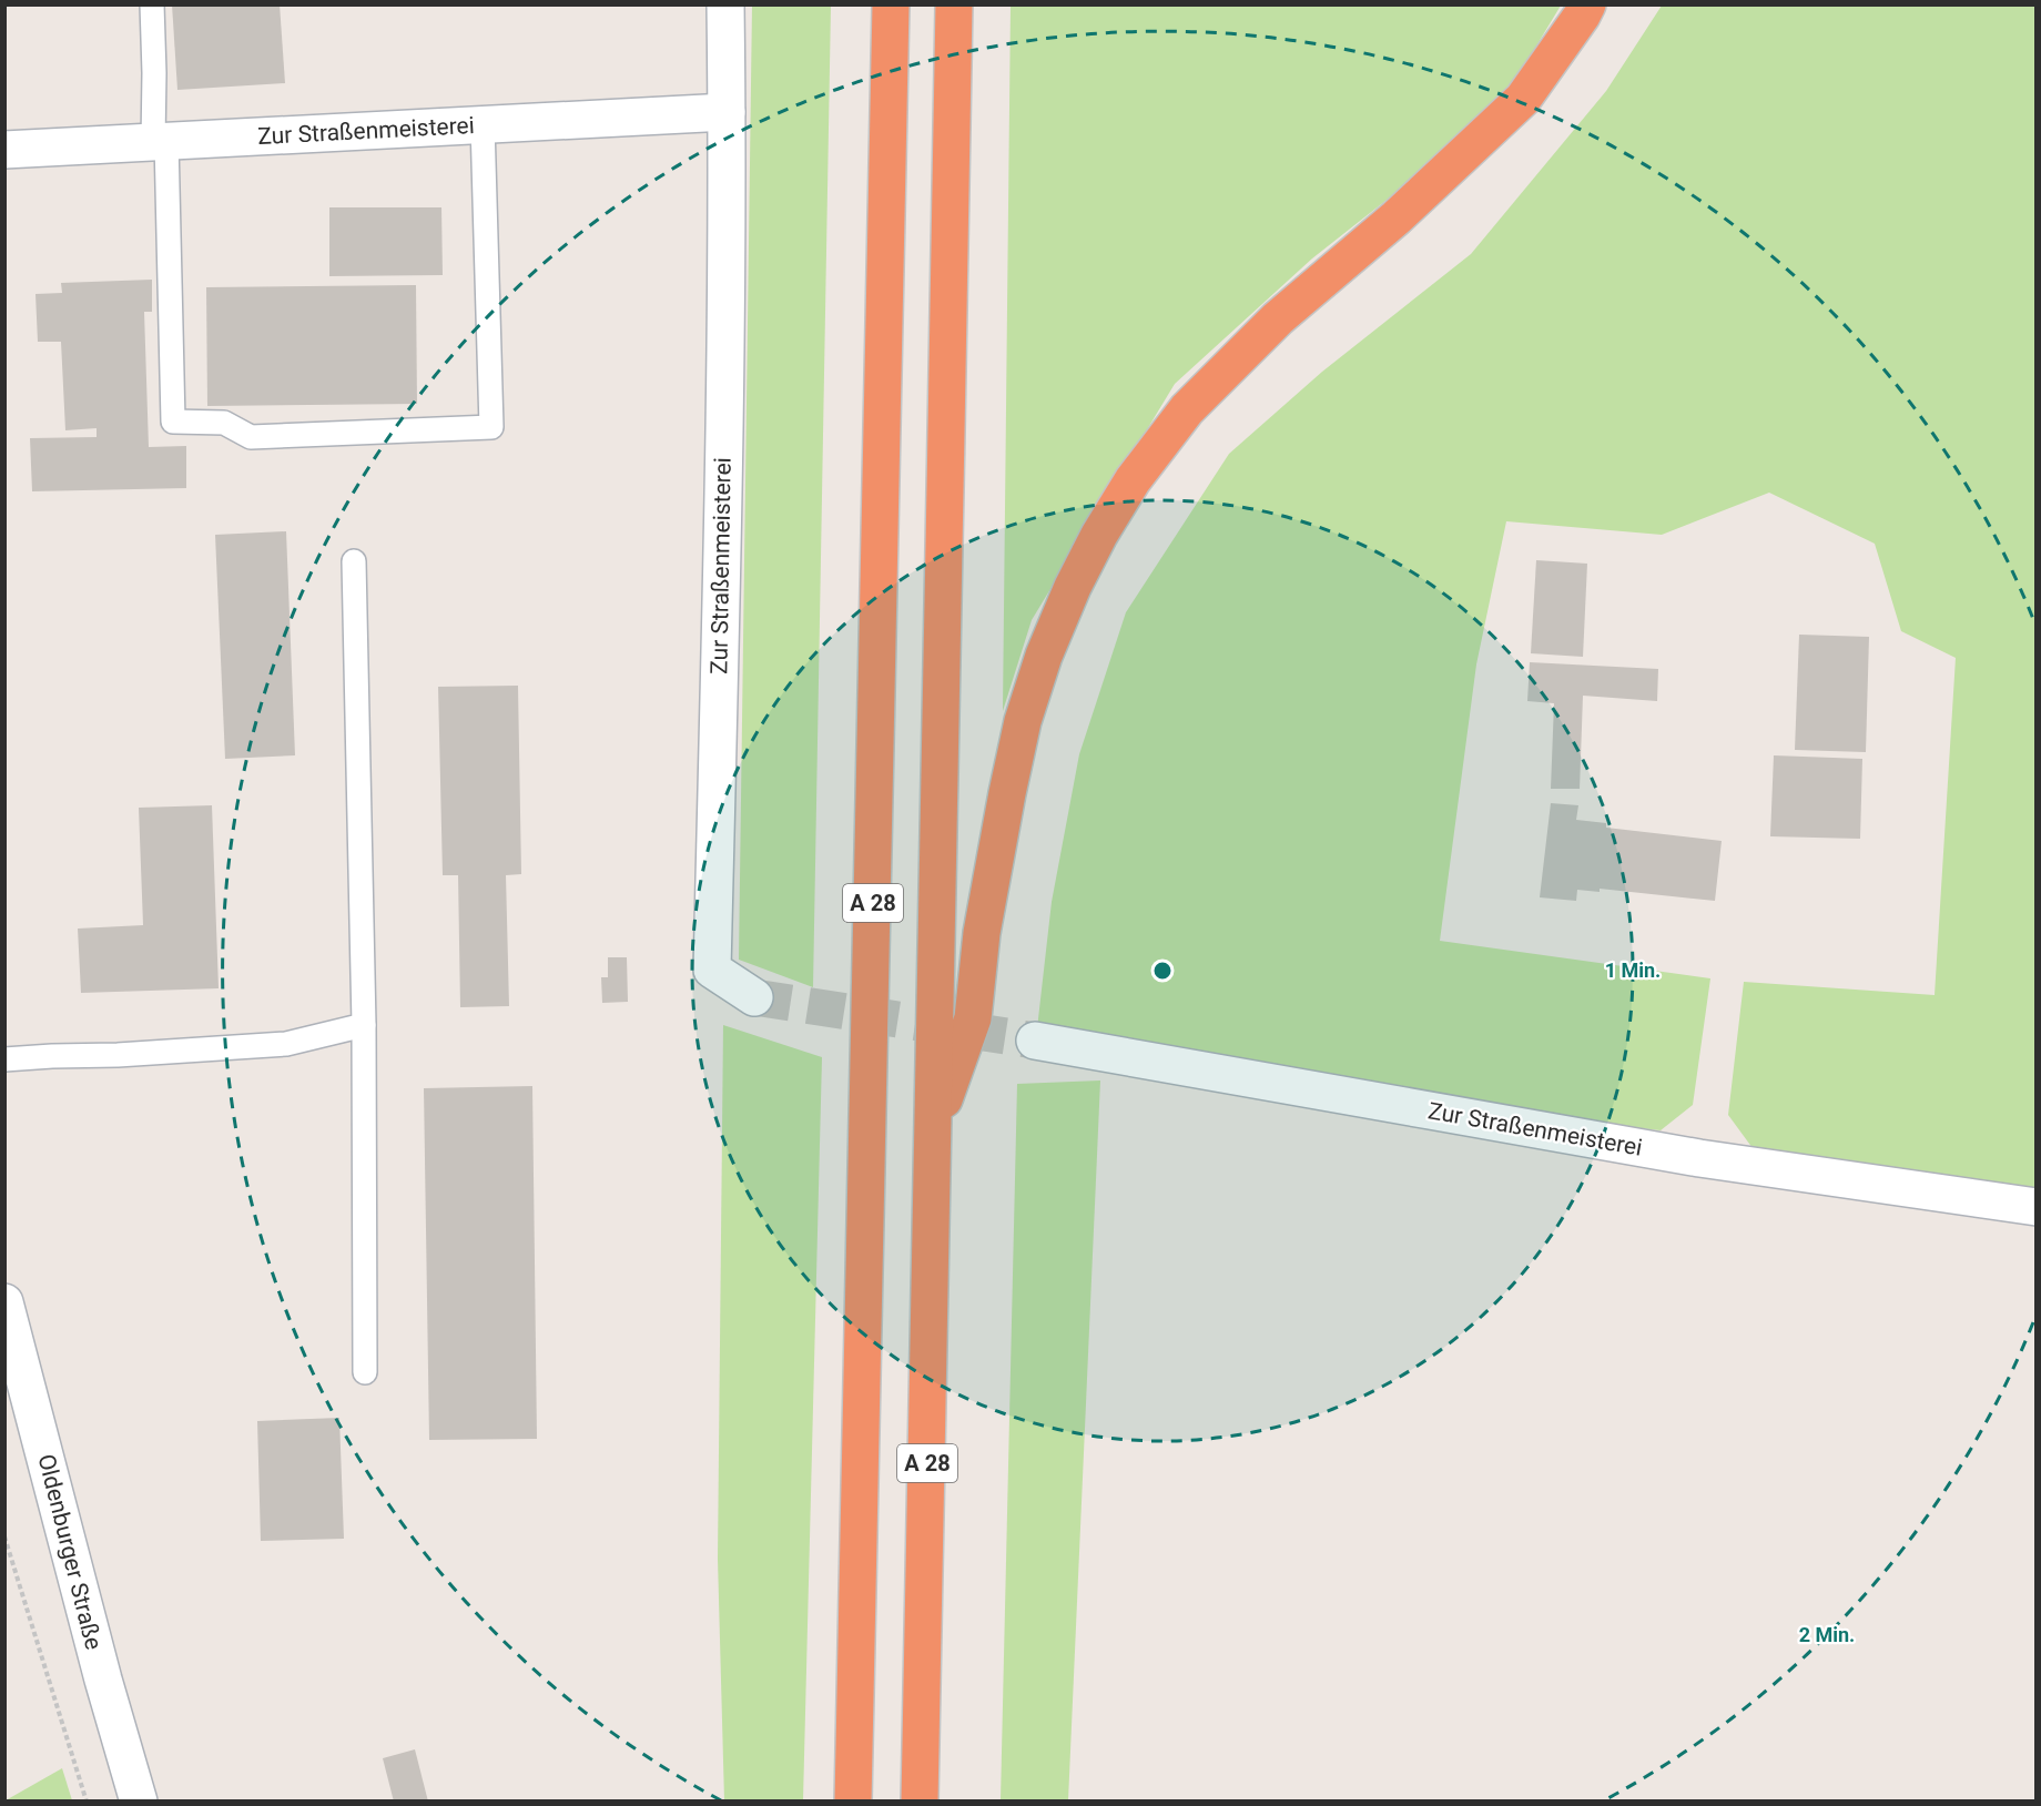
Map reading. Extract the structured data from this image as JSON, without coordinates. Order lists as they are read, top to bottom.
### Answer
{
  "streets": {
    "highway": ["A 28"],
    "street": ["Zur Straßenmeisterei", "Oldenburger Straße"]
  },
  "rings": ["1 Min.", "2 Min."]
}
